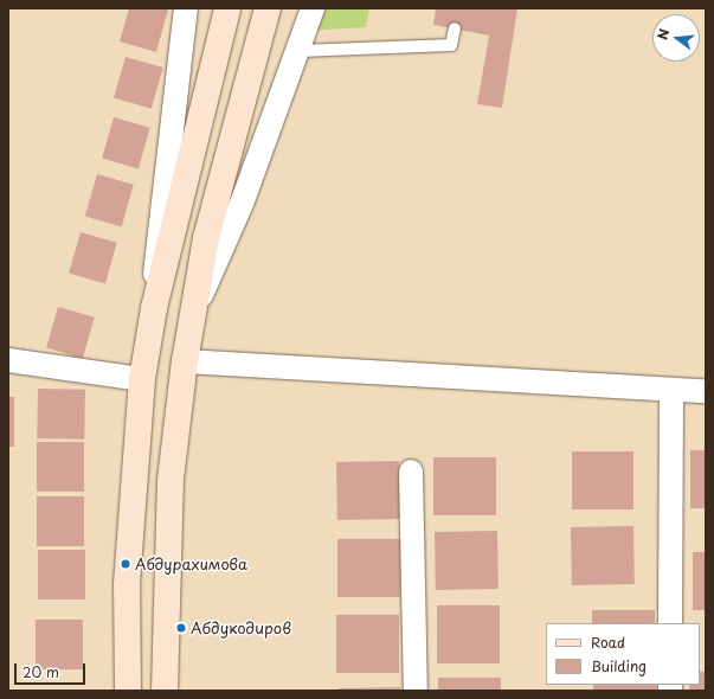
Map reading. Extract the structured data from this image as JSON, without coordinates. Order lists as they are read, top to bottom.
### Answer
{
  "places": ["Абдурахимова", "Абдукодиров"],
  "legend": ["Road", "Building"],
  "scale_bar": "20 m",
  "north": "left"
}
